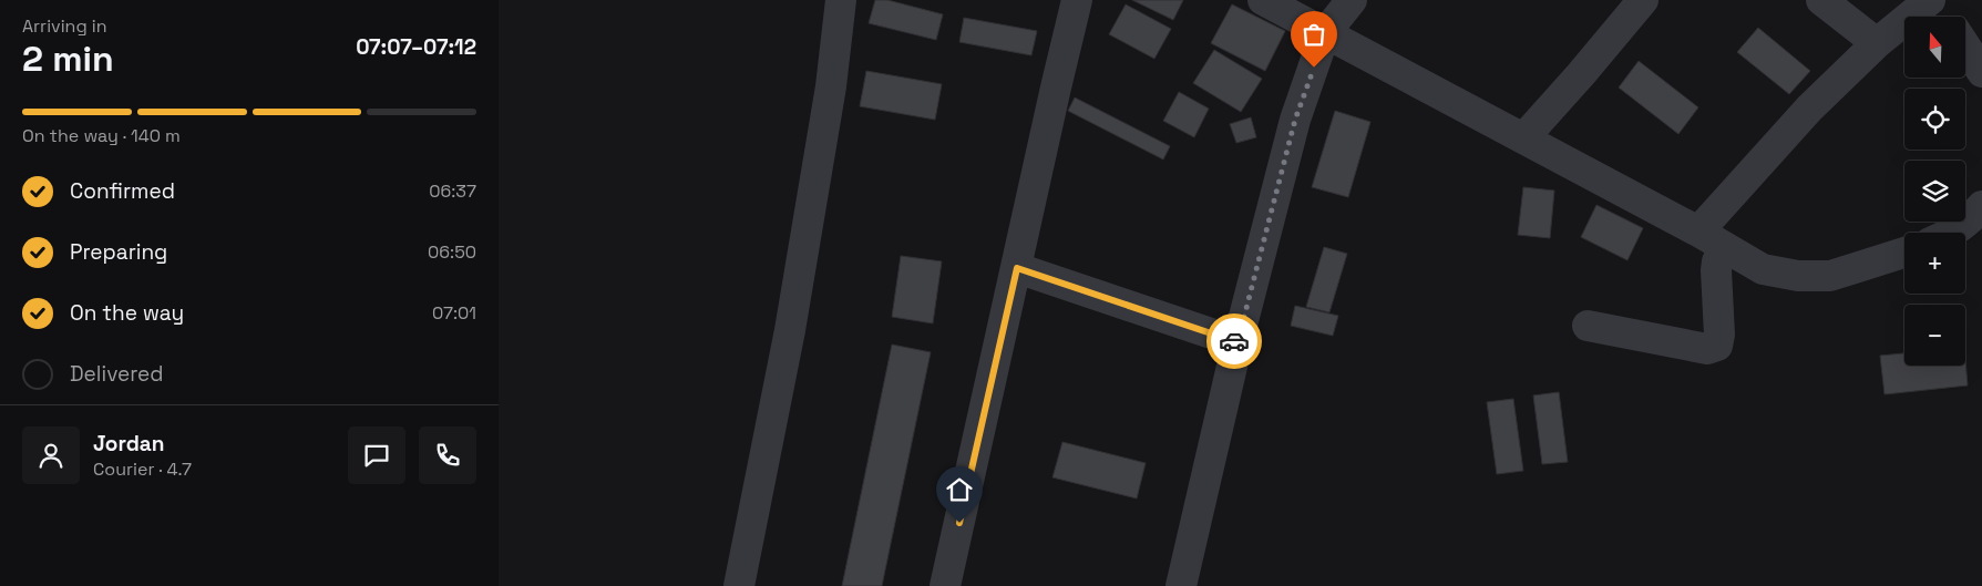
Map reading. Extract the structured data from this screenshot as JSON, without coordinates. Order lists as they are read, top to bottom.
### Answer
{
  "north": "top",
  "page": {
    "heading": ["2 min", "Arriving in", "07:07–07:12"],
    "panel": ["Jordan", "Courier · 4.7"],
    "map_buttons": ["+", "−"],
    "bar": "On the way · 140 m",
    "list": [
      ["Confirmed", "06:37"],
      ["Preparing", "06:50"],
      ["On the way", "07:01"],
      "Delivered"
    ]
  }
}
